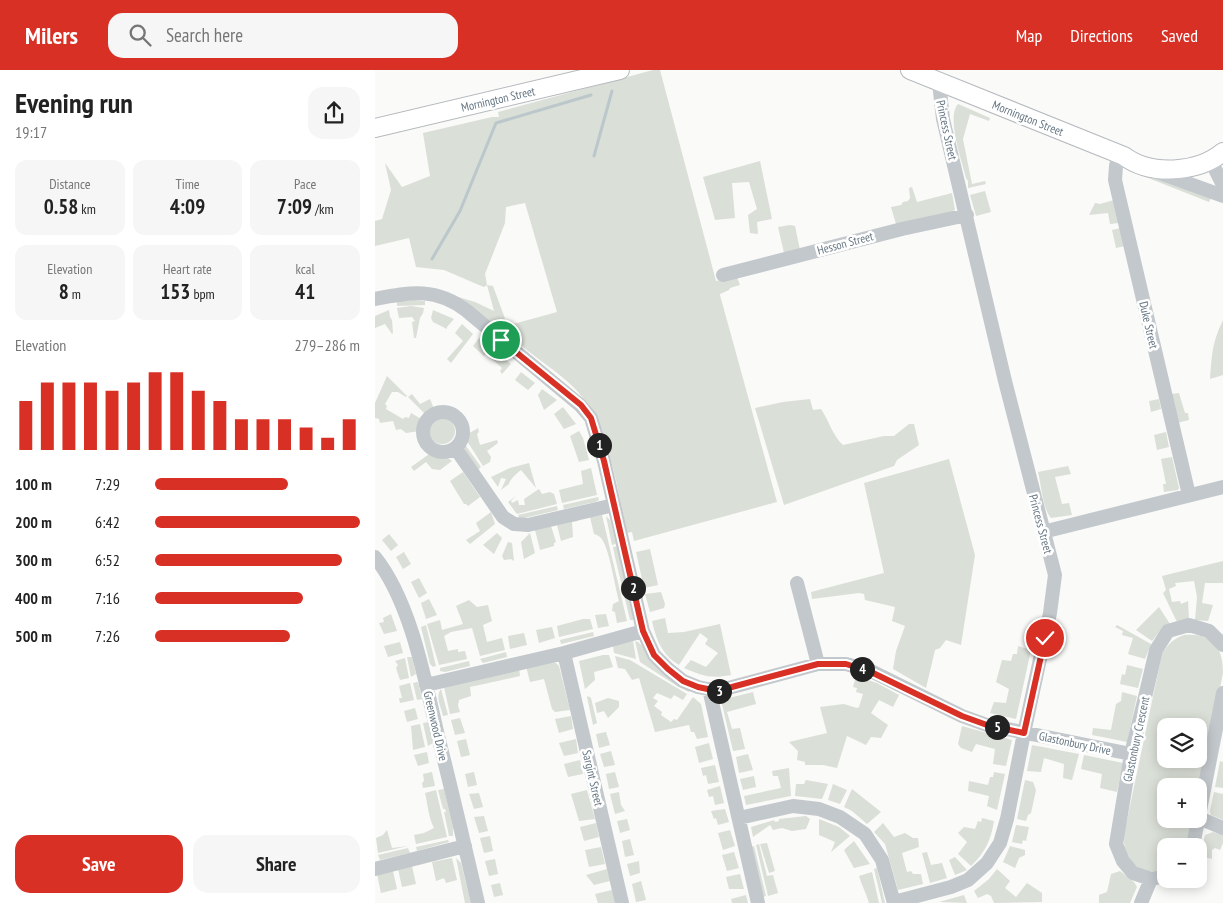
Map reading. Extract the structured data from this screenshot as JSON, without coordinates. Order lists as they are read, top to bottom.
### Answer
{
  "streets": {
    "main road": ["Mornington Street"],
    "street": [
      "Princess Street",
      "Hesson Street",
      "Duke Street",
      "Greenwood Drive",
      "Glastonbury Crescent",
      "Glastonbury Drive",
      "Sargint Street"
    ]
  },
  "crossings": [
    ["Mornington Street", "Princess Street"],
    ["Mornington Street", "Duke Street"],
    ["Princess Street", "Hesson Street"],
    ["Princess Street", "Glastonbury Drive"],
    ["Glastonbury Crescent", "Glastonbury Drive"]
  ],
  "page": {
    "header": "Milers",
    "search": "Search here",
    "nav": ["Map", "Directions", "Saved"],
    "heading": ["Evening run", "19:17"],
    "stats": [
      ["Distance", "0.58 km"],
      ["Time", "4:09"],
      ["Pace", "7:09 /km"],
      ["Elevation", "8 m"],
      ["Heart rate", "153 bpm"],
      ["kcal", "41"]
    ],
    "chart": ["Elevation", "279–286 m"],
    "pins": [
      "1",
      "2",
      "4",
      "3",
      "5"
    ],
    "list": [
      {
        "name": "100 m",
        "note": "7:29"
      },
      {
        "name": "200 m",
        "note": "6:42"
      },
      {
        "name": "300 m",
        "note": "6:52"
      },
      {
        "name": "400 m",
        "note": "7:16"
      },
      {
        "name": "500 m",
        "note": "7:26"
      }
    ],
    "map_buttons": ["+", "−"],
    "buttons": ["Save", "Share"]
  }
}
